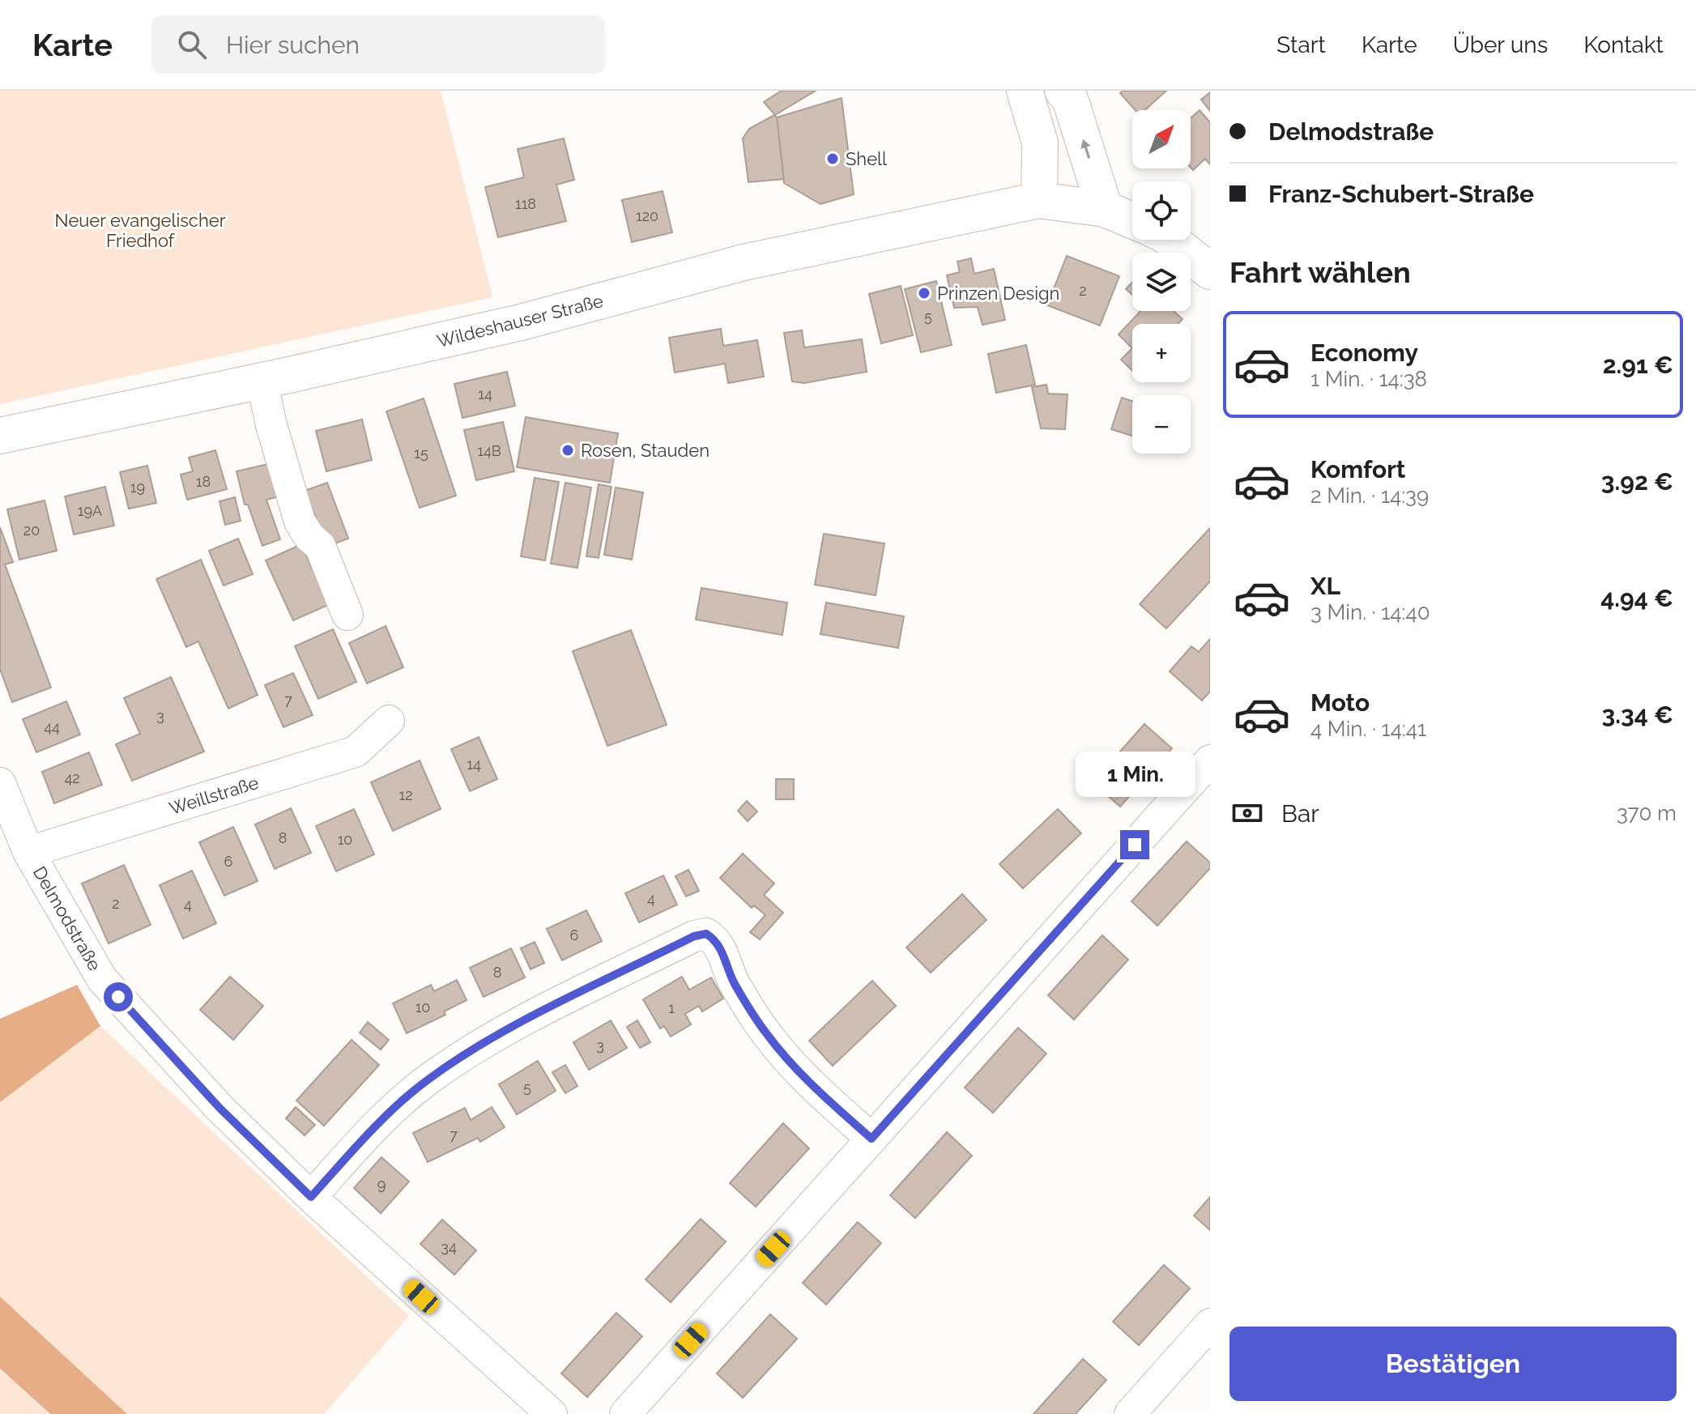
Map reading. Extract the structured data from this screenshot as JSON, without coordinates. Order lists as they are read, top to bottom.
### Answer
{
  "streets": {
    "main road": ["Wildeshauser Straße"],
    "street": ["Weillstraße", "Delmodstraße"]
  },
  "crossings": [
    ["Weillstraße", "Delmodstraße"]
  ],
  "parks": ["Neuer evangelischer Friedhof"],
  "places": ["Shell", "Prinzen Design", "Rosen, Stauden"],
  "house_numbers": [
    "118",
    "120",
    "2",
    "5",
    "14",
    "14B",
    "15",
    "18",
    "19",
    "19A",
    "20",
    "7",
    "3",
    "44",
    "14",
    "42",
    "12",
    "8",
    "10",
    "6",
    "4",
    "2",
    "4",
    "6",
    "8",
    "10",
    "1",
    "3",
    "5",
    "7",
    "9",
    "34"
  ],
  "north": "top right",
  "page": {
    "header": "Karte",
    "search": "Hier suchen",
    "nav": [
      "Start",
      "Karte",
      "Über uns",
      "Kontakt"
    ],
    "banner": ["Delmodstraße", "Franz-Schubert-Straße"],
    "map_buttons": ["+", "−"],
    "heading": "Fahrt wählen",
    "list": [
      {
        "name": "Economy",
        "note": "1 Min. · 14:38",
        "value": "2.91 €"
      },
      {
        "name": "Komfort",
        "note": "2 Min. · 14:39",
        "value": "3.92 €"
      },
      {
        "name": "XL",
        "note": "3 Min. · 14:40",
        "value": "4.94 €"
      },
      {
        "name": "Moto",
        "note": "4 Min. · 14:41",
        "value": "3.34 €"
      }
    ],
    "bubble": "1 Min.",
    "pay": ["Bar", "370 m"],
    "buttons": "Bestätigen"
  }
}
